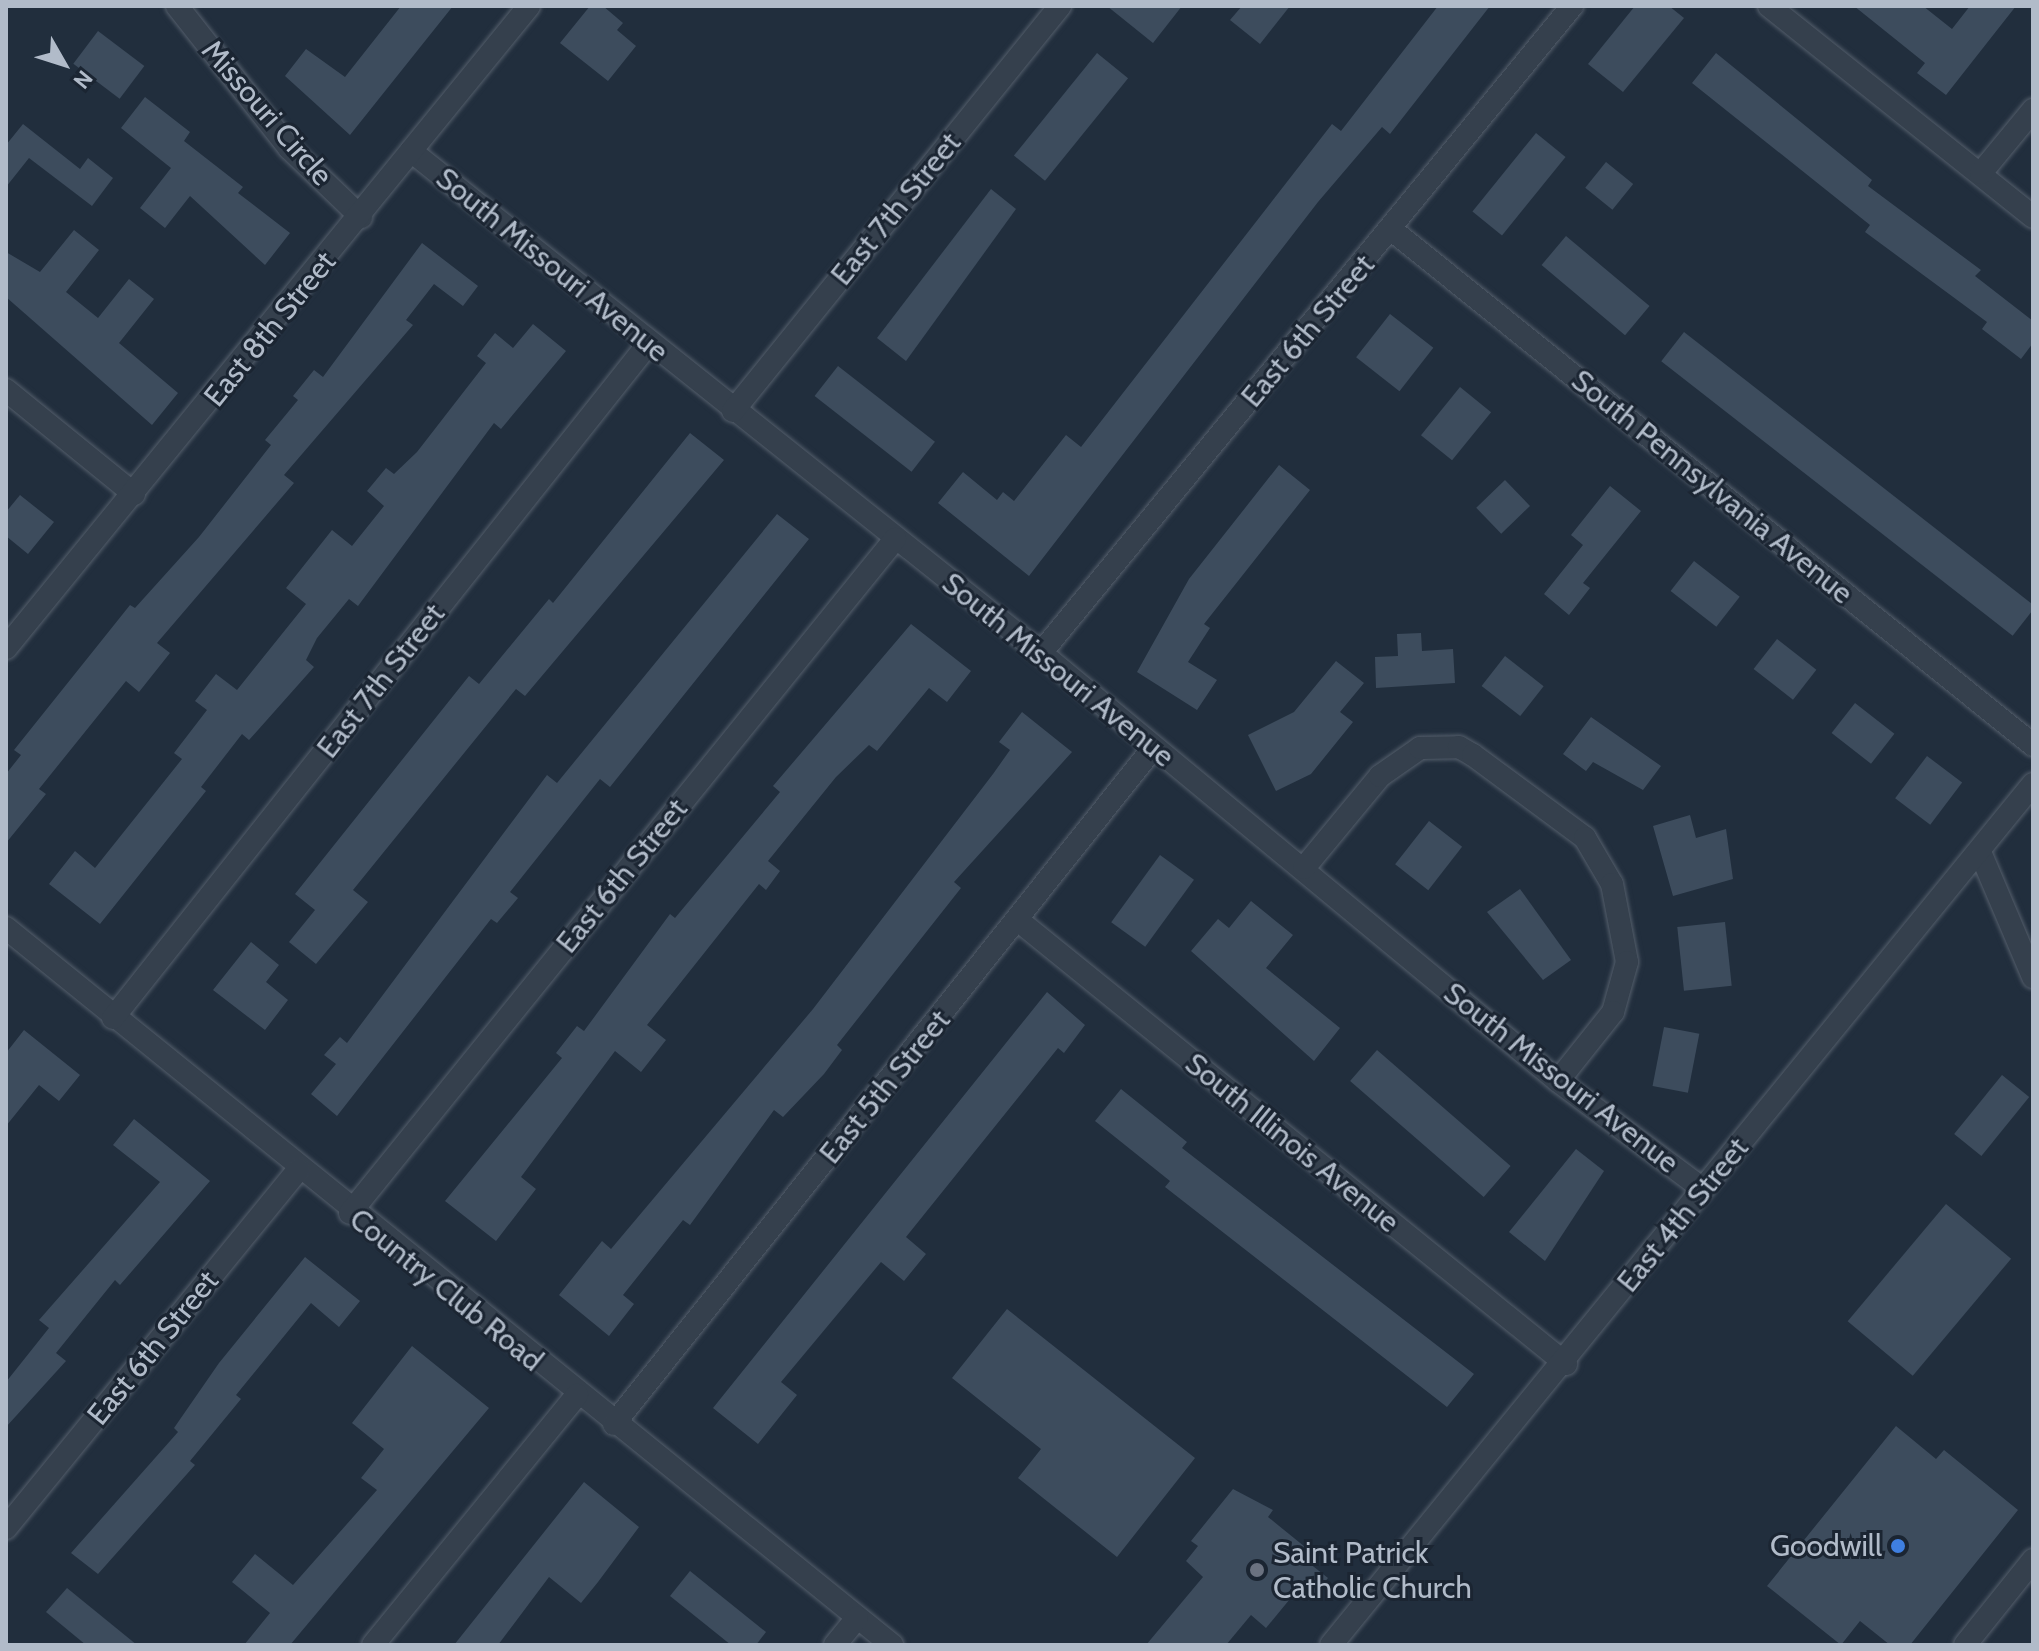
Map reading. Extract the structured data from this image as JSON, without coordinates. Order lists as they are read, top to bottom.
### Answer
{
  "streets": {
    "street": [
      "Missouri Circle",
      "East 7th Street",
      "South Missouri Avenue",
      "East 8th Street",
      "East 6th Street",
      "South Pennsylvania Avenue",
      "East 5th Street",
      "South Illinois Avenue",
      "East 4th Street",
      "Country Club Road"
    ]
  },
  "crossings": [
    ["Missouri Circle", "East 8th Street"],
    ["East 7th Street", "South Missouri Avenue"],
    ["East 7th Street", "Country Club Road"],
    ["South Missouri Avenue", "East 8th Street"],
    ["South Missouri Avenue", "East 6th Street"],
    ["South Missouri Avenue", "East 5th Street"],
    ["South Missouri Avenue", "East 4th Street"],
    ["East 6th Street", "South Pennsylvania Avenue"],
    ["East 6th Street", "Country Club Road"],
    ["East 5th Street", "South Illinois Avenue"],
    ["East 5th Street", "Country Club Road"],
    ["South Illinois Avenue", "East 4th Street"]
  ],
  "places": ["Goodwill", "Saint Patrick Catholic Church"],
  "north": "bottom right"
}
